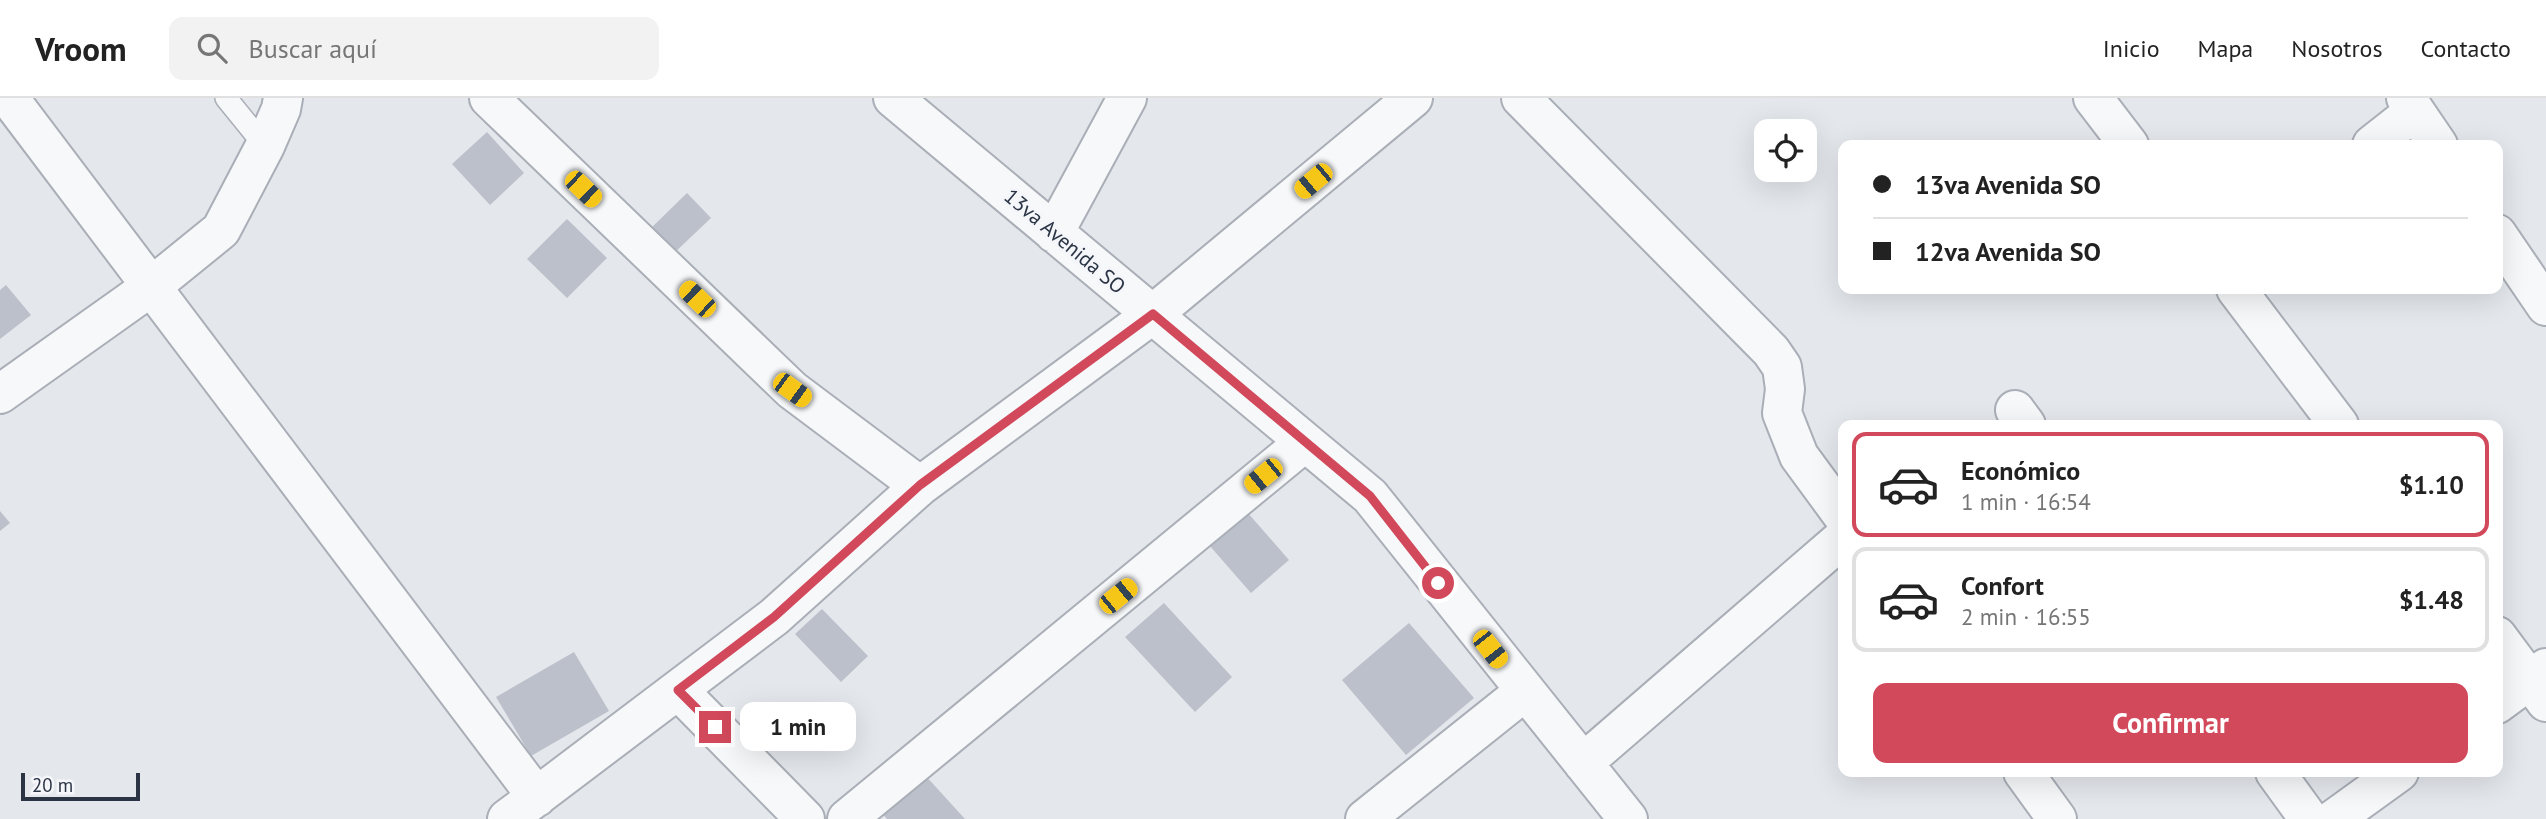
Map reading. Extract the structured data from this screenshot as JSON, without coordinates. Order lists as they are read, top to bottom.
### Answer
{
  "streets": {
    "street": ["13va Avenida SO"]
  },
  "scale_bar": "20 m",
  "page": {
    "header": "Vroom",
    "search": "Buscar aquí",
    "nav": [
      "Inicio",
      "Mapa",
      "Nosotros",
      "Contacto"
    ],
    "banner": ["13va Avenida SO", "12va Avenida SO"],
    "list": [
      {
        "name": "Económico",
        "note": "1 min · 16:54",
        "value": "$1.10"
      },
      {
        "name": "Confort",
        "note": "2 min · 16:55",
        "value": "$1.48"
      }
    ],
    "buttons": "Confirmar",
    "bubble": "1 min",
    "scale": "20 m"
  }
}
